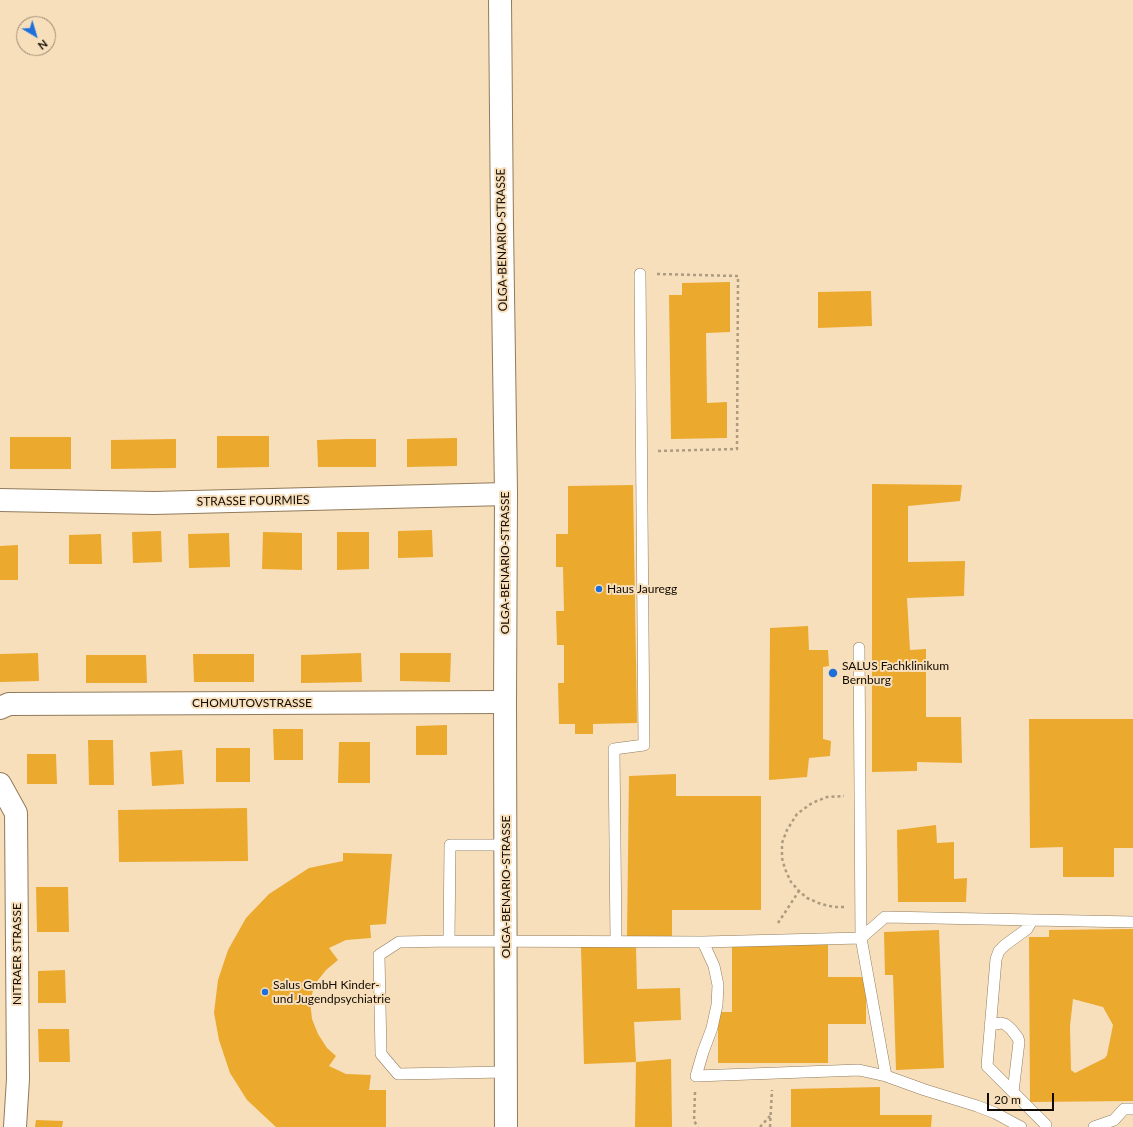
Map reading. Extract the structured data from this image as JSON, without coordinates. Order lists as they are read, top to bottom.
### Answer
{
  "streets": {
    "street": [
      "OLGA-BENARIO-STRASSE",
      "STRASSE FOURMIES",
      "CHOMUTOVSTRASSE",
      "NITRAER STRASSE"
    ]
  },
  "crossings": [
    ["OLGA-BENARIO-STRASSE", "STRASSE FOURMIES"],
    ["OLGA-BENARIO-STRASSE", "CHOMUTOVSTRASSE"]
  ],
  "places": ["Haus Jauregg", "SALUS Fachklinikum Bernburg", "Salus GmbH Kinder- und Jugendpsychiatrie"],
  "scale_bar": "20 m",
  "north": "bottom right"
}
